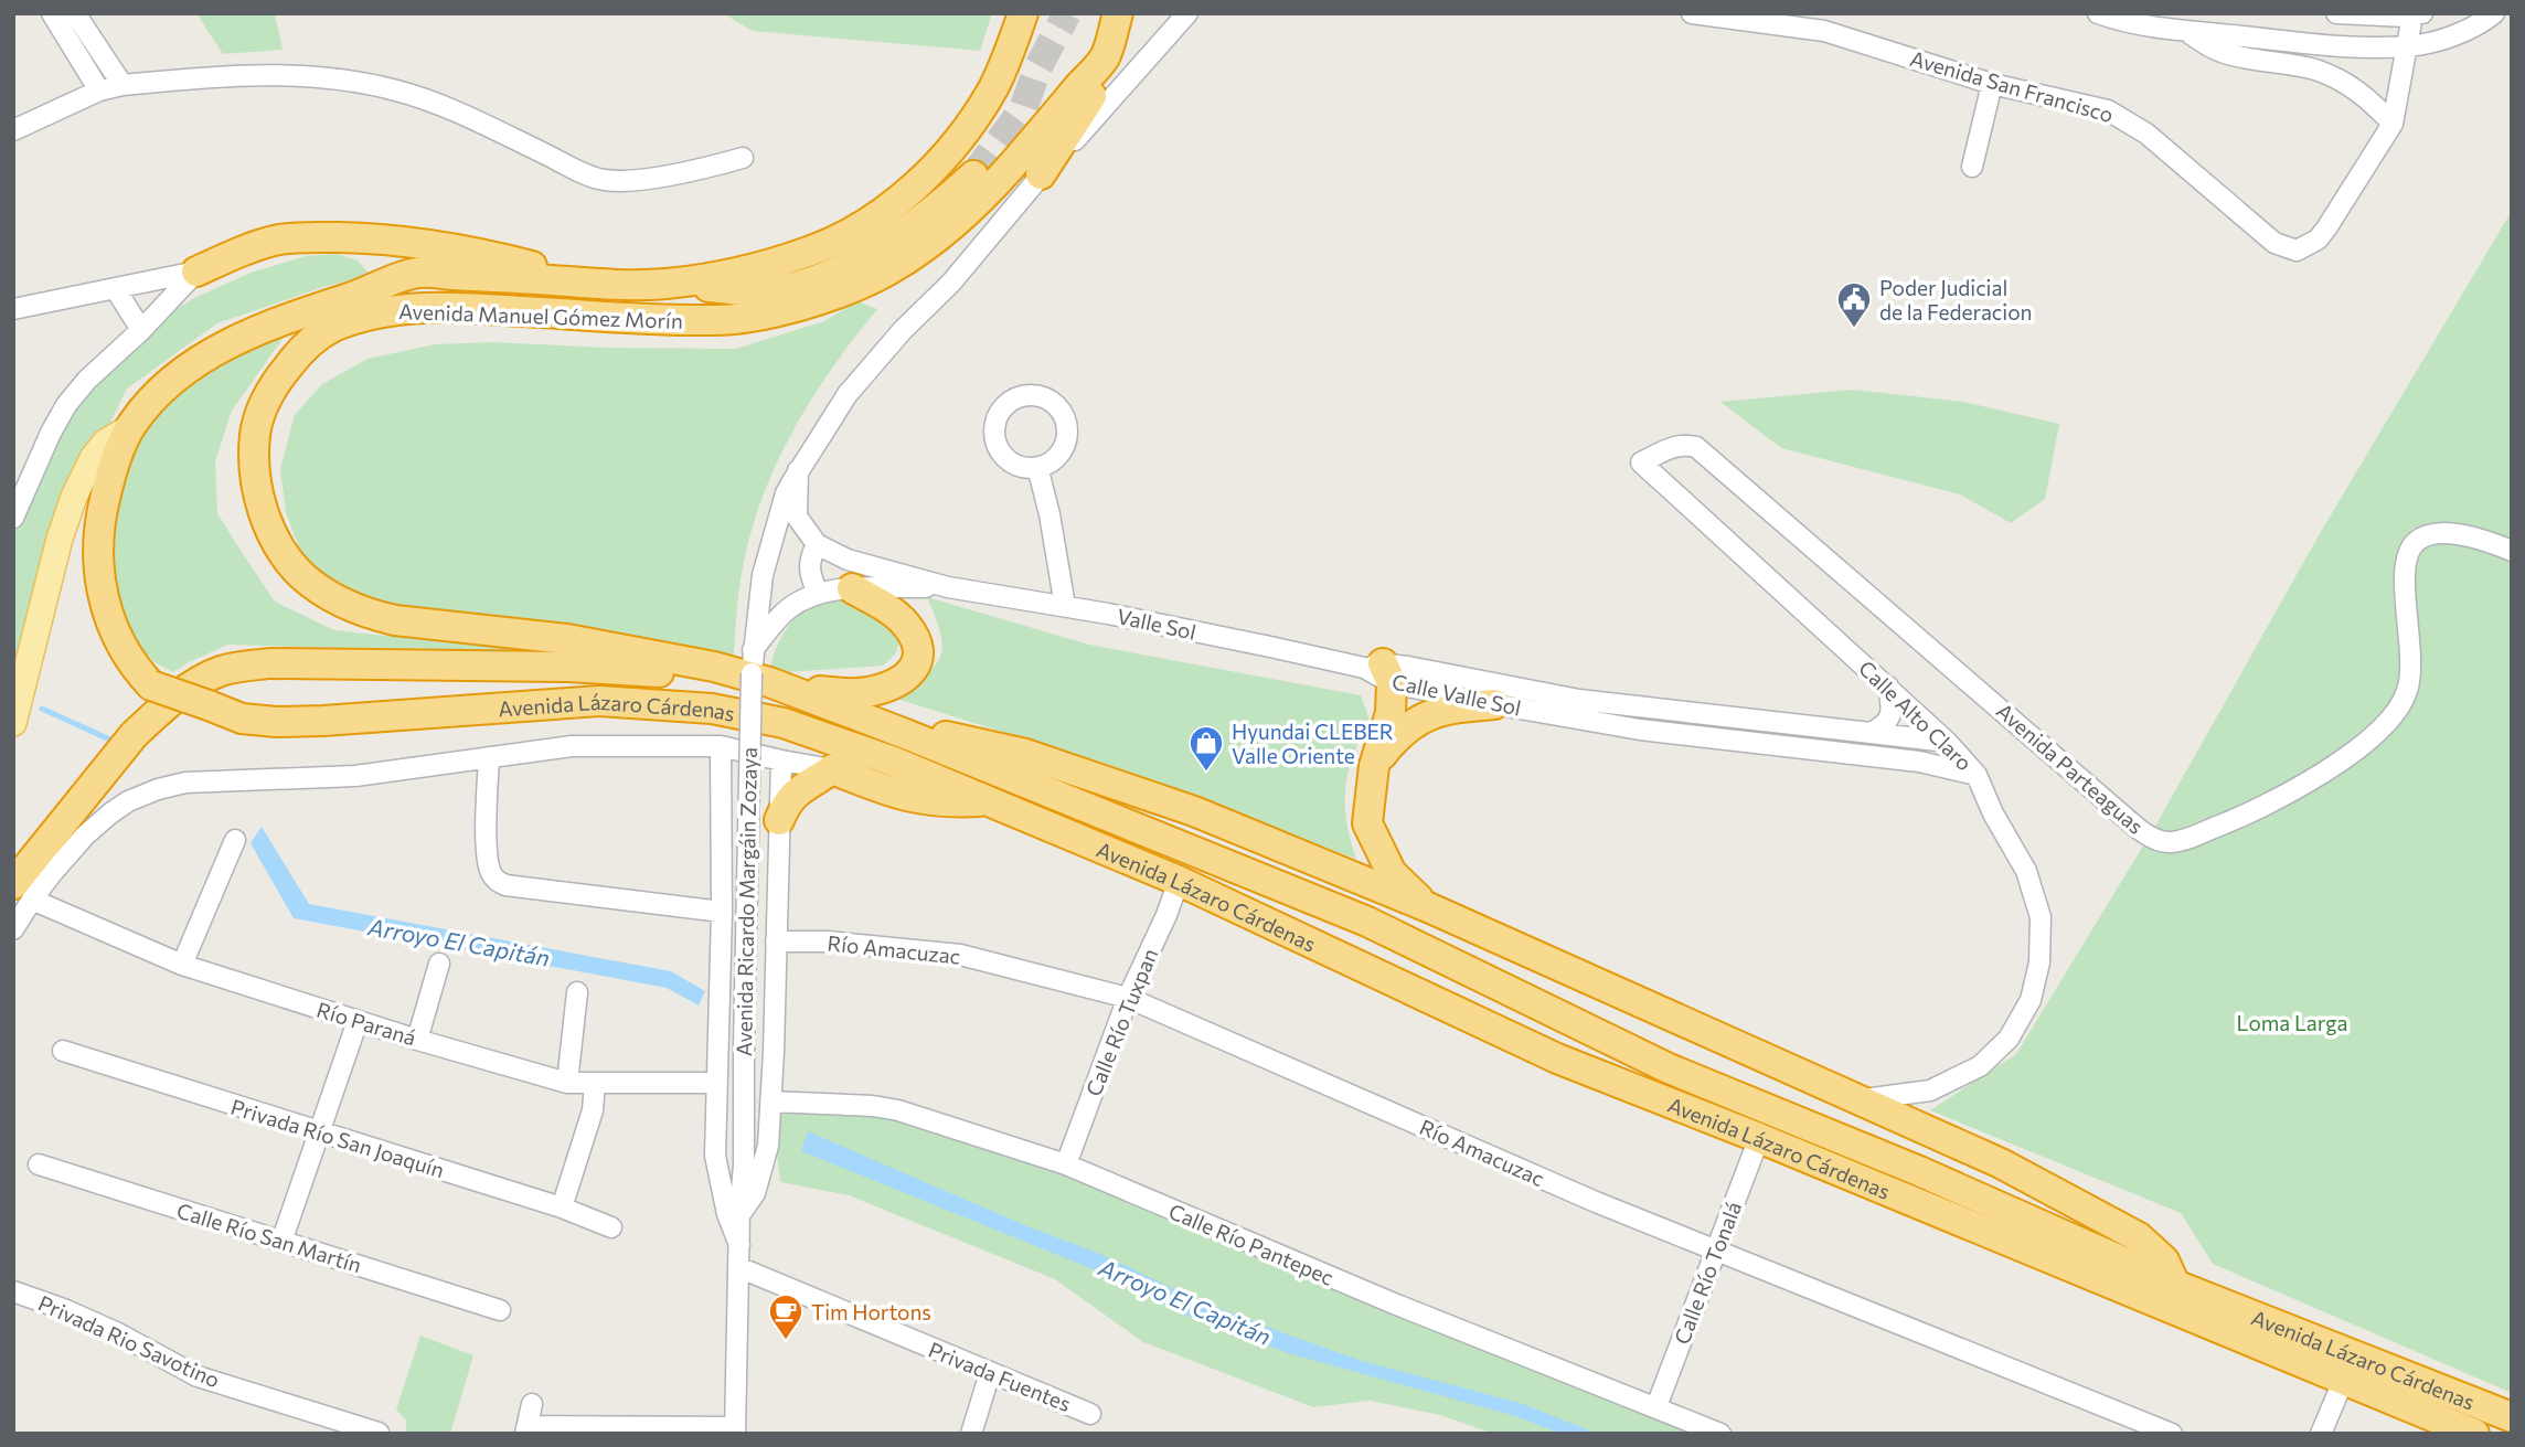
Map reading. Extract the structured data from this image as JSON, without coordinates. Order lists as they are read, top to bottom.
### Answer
{
  "streets": {
    "highway": ["Avenida Manuel Gómez Morín", "Avenida Lázaro Cárdenas"],
    "street": [
      "Avenida San Francisco",
      "Valle Sol",
      "Calle Valle Sol",
      "Calle Alto Claro",
      "Avenida Parteaguas",
      "Avenida Ricardo Margáin Zozaya",
      "Río Amacuzac",
      "Calle Río Tuxpan",
      "Río Paraná",
      "Privada Río San Joaquín",
      "Calle Río San Martín",
      "Calle Río Pantepec",
      "Calle Río Tonalá",
      "Privada Rio Savotino",
      "Privada Fuentes"
    ]
  },
  "crossings": [
    ["Avenida Manuel Gómez Morín", "Valle Sol"],
    ["Avenida Manuel Gómez Morín", "Avenida Lázaro Cárdenas"],
    ["Avenida Manuel Gómez Morín", "Avenida Ricardo Margáin Zozaya"],
    ["Valle Sol", "Calle Valle Sol"],
    ["Valle Sol", "Avenida Lázaro Cárdenas"],
    ["Valle Sol", "Avenida Ricardo Margáin Zozaya"],
    ["Calle Valle Sol", "Calle Alto Claro"],
    ["Avenida Lázaro Cárdenas", "Avenida Ricardo Margáin Zozaya"],
    ["Avenida Lázaro Cárdenas", "Calle Río Tuxpan"],
    ["Avenida Lázaro Cárdenas", "Calle Río Tonalá"],
    ["Calle Alto Claro", "Avenida Parteaguas"],
    ["Avenida Ricardo Margáin Zozaya", "Río Amacuzac"],
    ["Avenida Ricardo Margáin Zozaya", "Calle Río Pantepec"],
    ["Avenida Ricardo Margáin Zozaya", "Privada Fuentes"],
    ["Río Amacuzac", "Calle Río Tuxpan"],
    ["Río Amacuzac", "Calle Río Tonalá"],
    ["Calle Río Tuxpan", "Calle Río Pantepec"],
    ["Calle Río Pantepec", "Calle Río Tonalá"]
  ],
  "water": ["Arroyo El Capitán"],
  "parks": ["Loma Larga"],
  "places": {
    "public building": ["Poder Judicial de la Federacion"],
    "shop": ["Hyundai CLEBER Valle Oriente"],
    "cafe": ["Tim Hortons"]
  }
}
